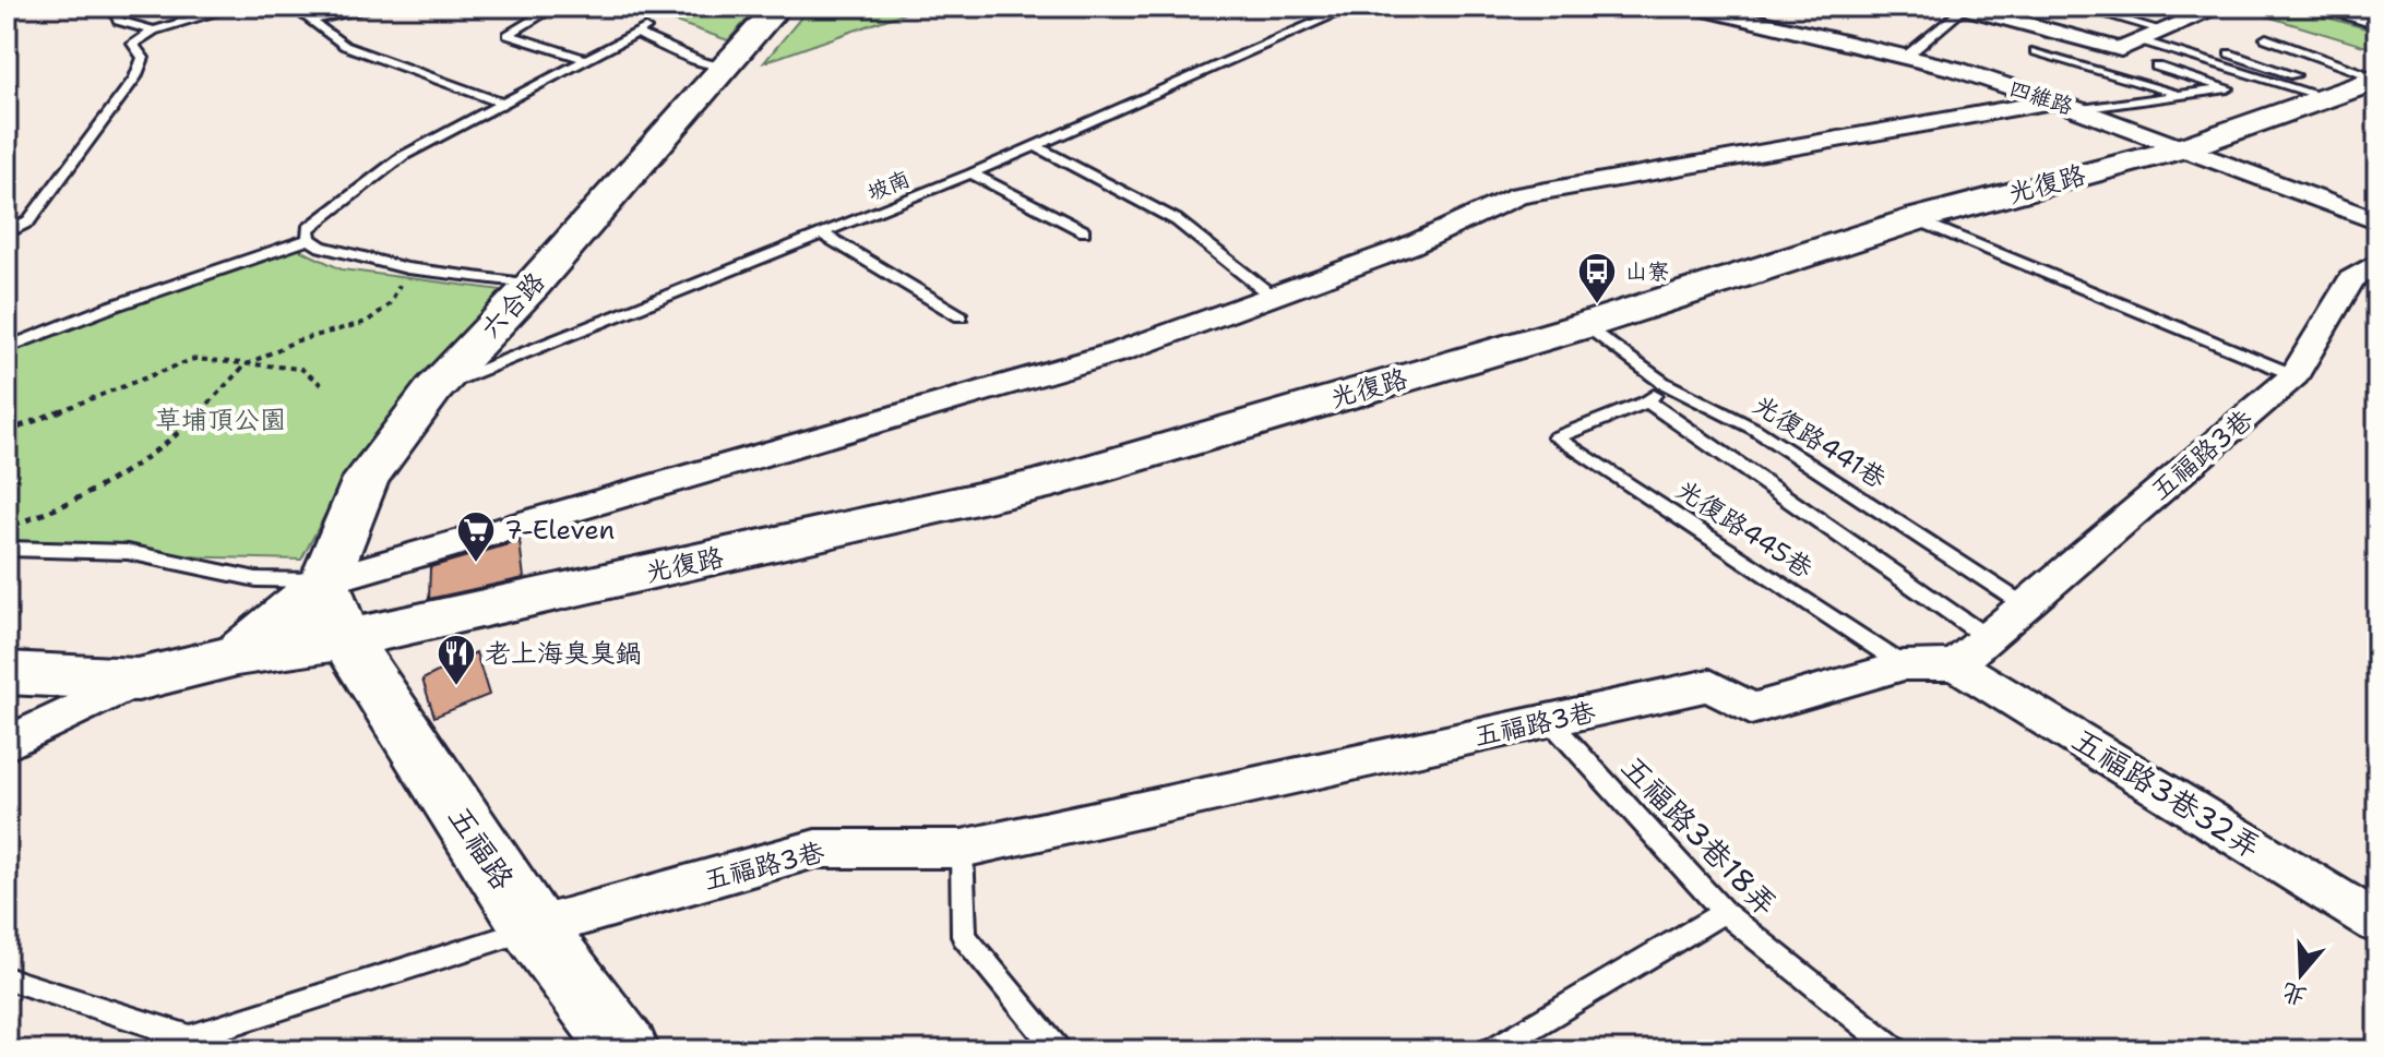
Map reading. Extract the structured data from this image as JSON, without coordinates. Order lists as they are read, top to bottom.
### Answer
{
  "streets": {
    "street": [
      "四維路",
      "光復路",
      "六合路",
      "五福路3巷",
      "五福路3巷32弄",
      "五福路"
    ],
    "lane": [
      "坡南",
      "光復路441巷",
      "光復路445巷",
      "五福路3巷18弄"
    ]
  },
  "crossings": [
    ["四維路", "光復路"],
    ["光復路", "光復路441巷"],
    ["光復路", "五福路"],
    ["坡南", "六合路"],
    ["光復路441巷", "五福路3巷"],
    ["五福路3巷", "光復路445巷"],
    ["五福路3巷", "五福路3巷32弄"],
    ["五福路3巷", "五福路3巷18弄"],
    ["五福路3巷", "五福路"]
  ],
  "parks": ["草埔頂公園"],
  "places": {
    "bus stop": ["山寮"],
    "supermarket": ["7-Eleven"],
    "restaurant": ["老上海臭臭鍋"]
  },
  "north": "bottom"
}
